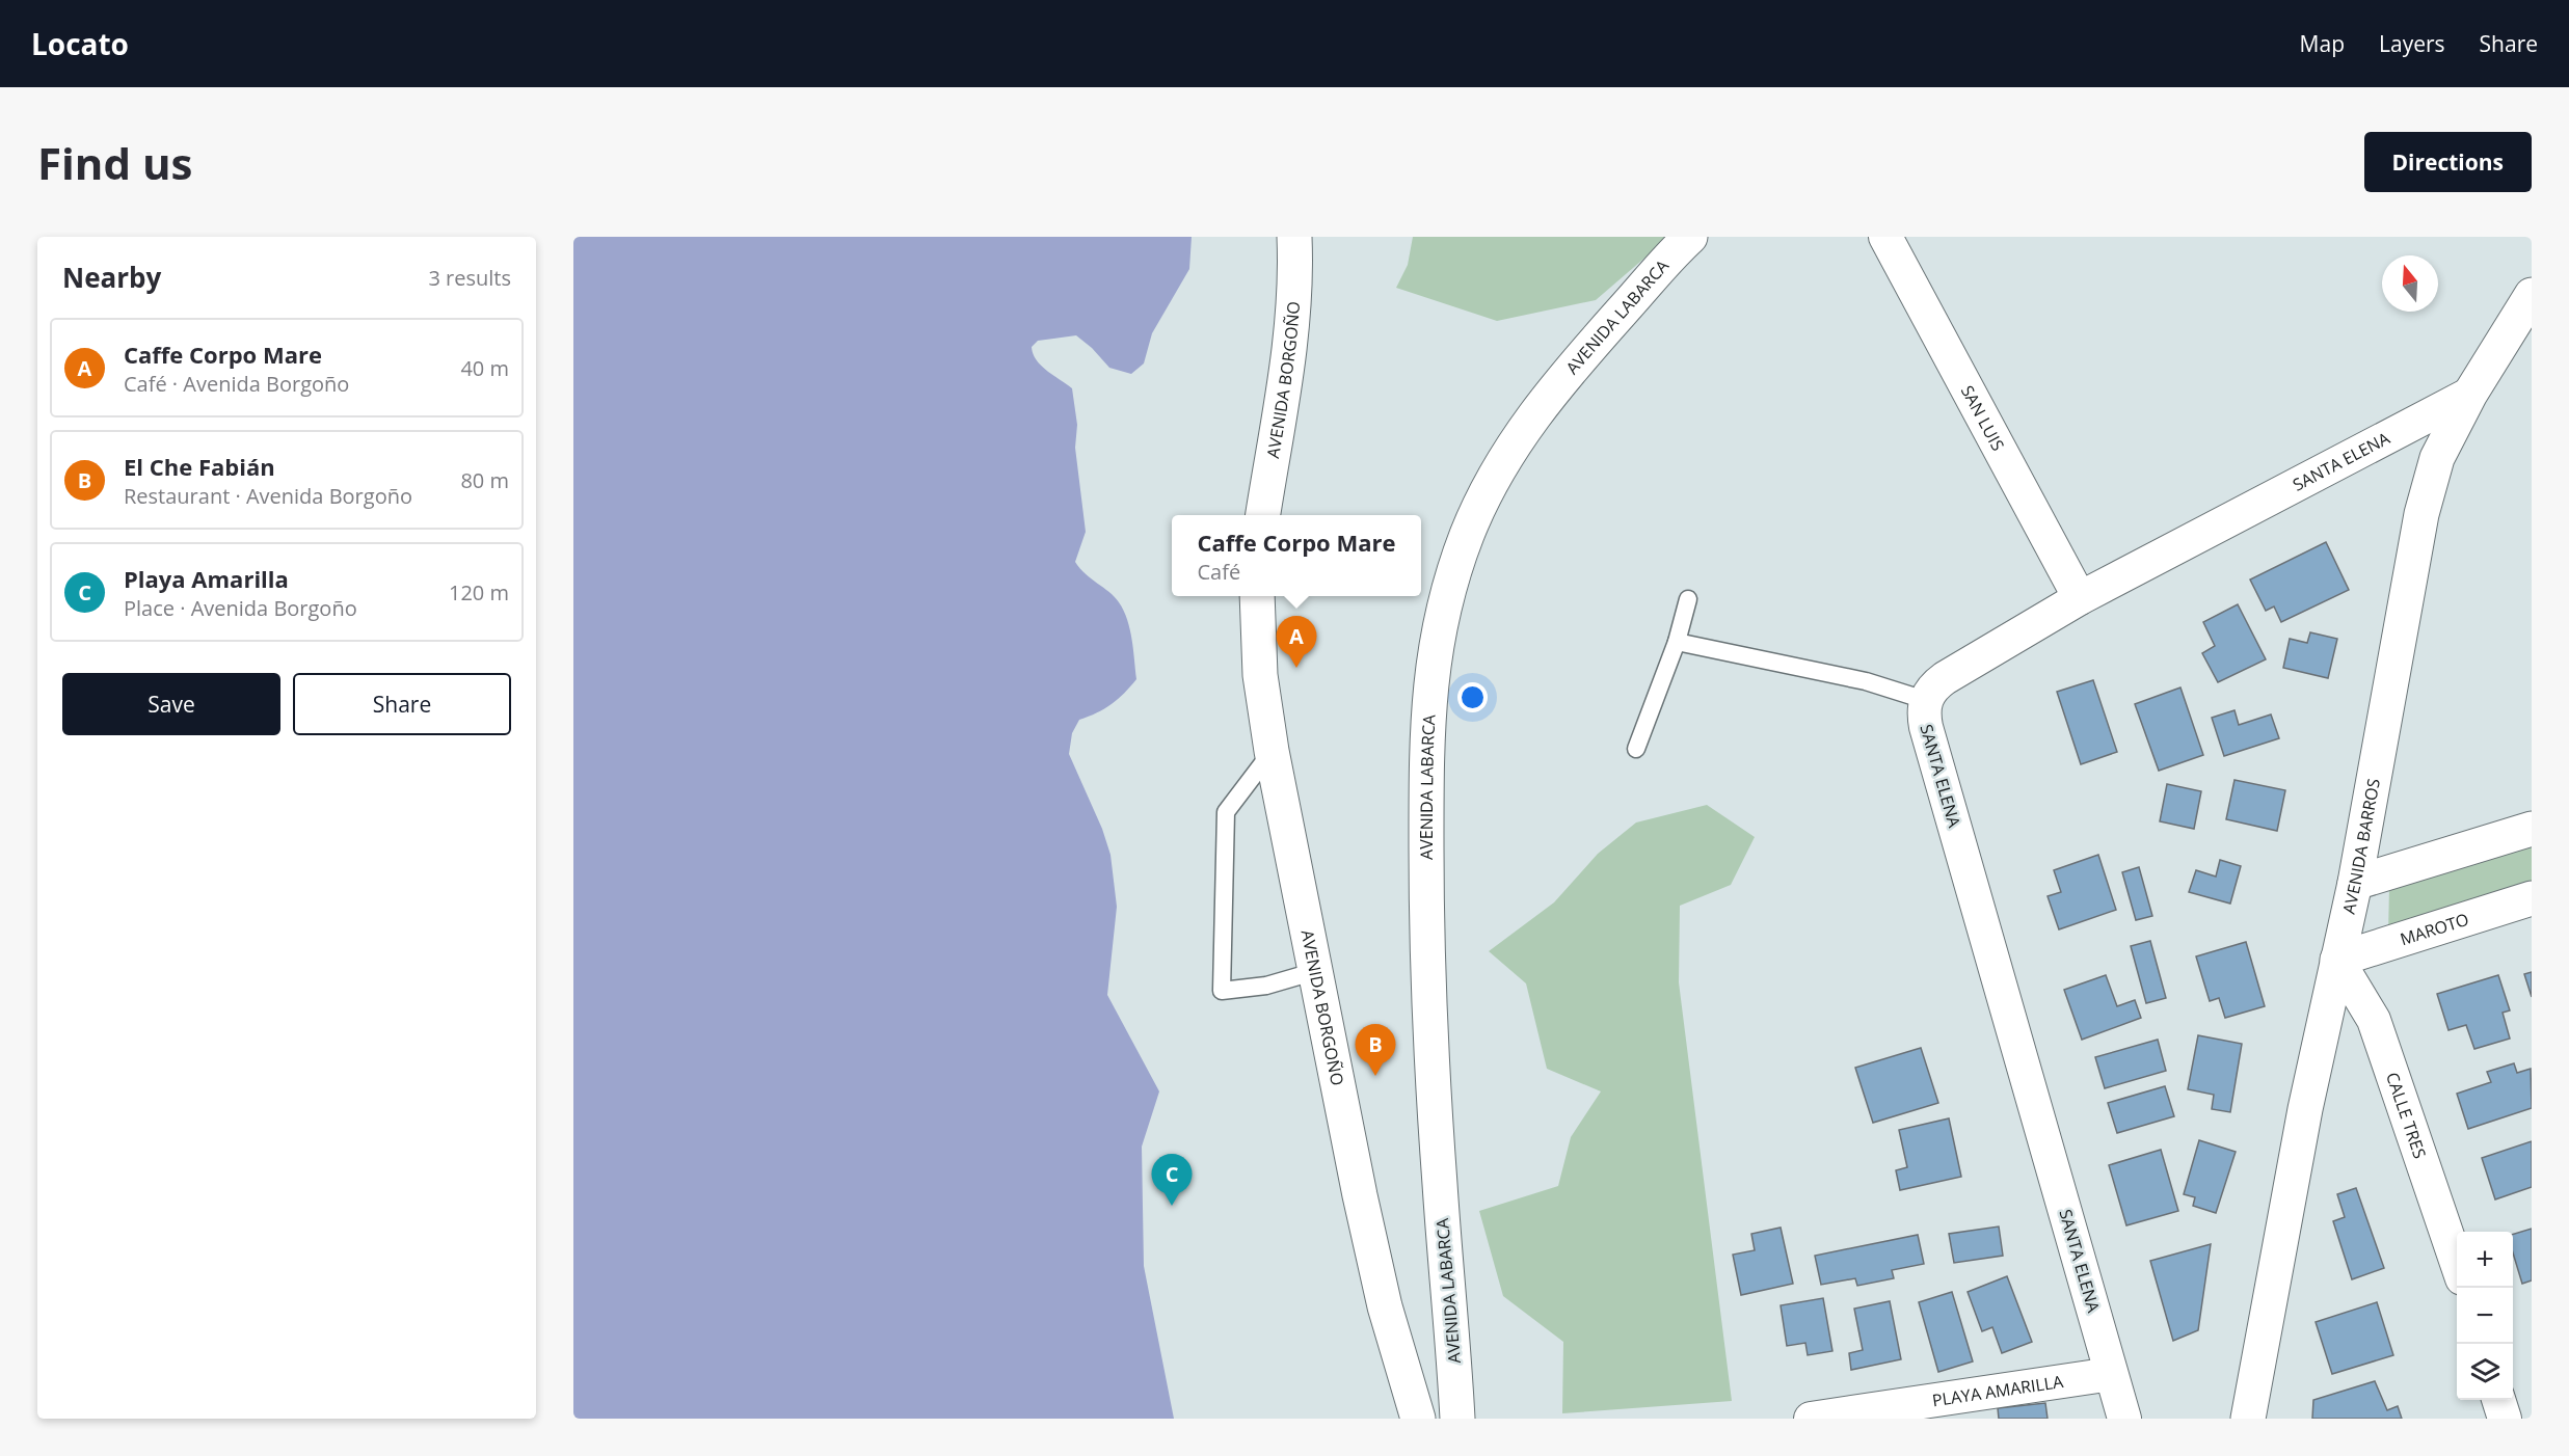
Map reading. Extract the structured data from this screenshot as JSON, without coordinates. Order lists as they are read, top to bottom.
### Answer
{
  "streets": {
    "street": [
      "AVENIDA LABARCA",
      "AVENIDA BORGOÑO",
      "SAN LUIS",
      "SANTA ELENA",
      "AVENIDA BARROS",
      "MAROTO",
      "CALLE TRES",
      "PLAYA AMARILLA"
    ]
  },
  "crossings": [
    ["SAN LUIS", "SANTA ELENA"],
    ["SANTA ELENA", "AVENIDA BARROS"],
    ["SANTA ELENA", "PLAYA AMARILLA"],
    ["AVENIDA BARROS", "MAROTO"],
    ["AVENIDA BARROS", "CALLE TRES"],
    ["MAROTO", "CALLE TRES"]
  ],
  "north": "top",
  "page": {
    "header": "Locato",
    "nav": ["Map", "Layers", "Share"],
    "buttons": [
      "Directions",
      ["Save", "Share"]
    ],
    "title": "Find us",
    "heading": ["Nearby", "3 results"],
    "list": [
      {
        "mark": "A",
        "name": "Caffe Corpo Mare",
        "note": "Café · Avenida Borgoño",
        "value": "40 m"
      },
      {
        "mark": "B",
        "name": "El Che Fabián",
        "note": "Restaurant · Avenida Borgoño",
        "value": "80 m"
      },
      {
        "mark": "C",
        "name": "Playa Amarilla",
        "note": "Place · Avenida Borgoño",
        "value": "120 m"
      }
    ],
    "popup": ["Caffe Corpo Mare", "Café"],
    "pins": ["A", "B", "C"],
    "map_buttons": ["+", "−"]
  }
}
